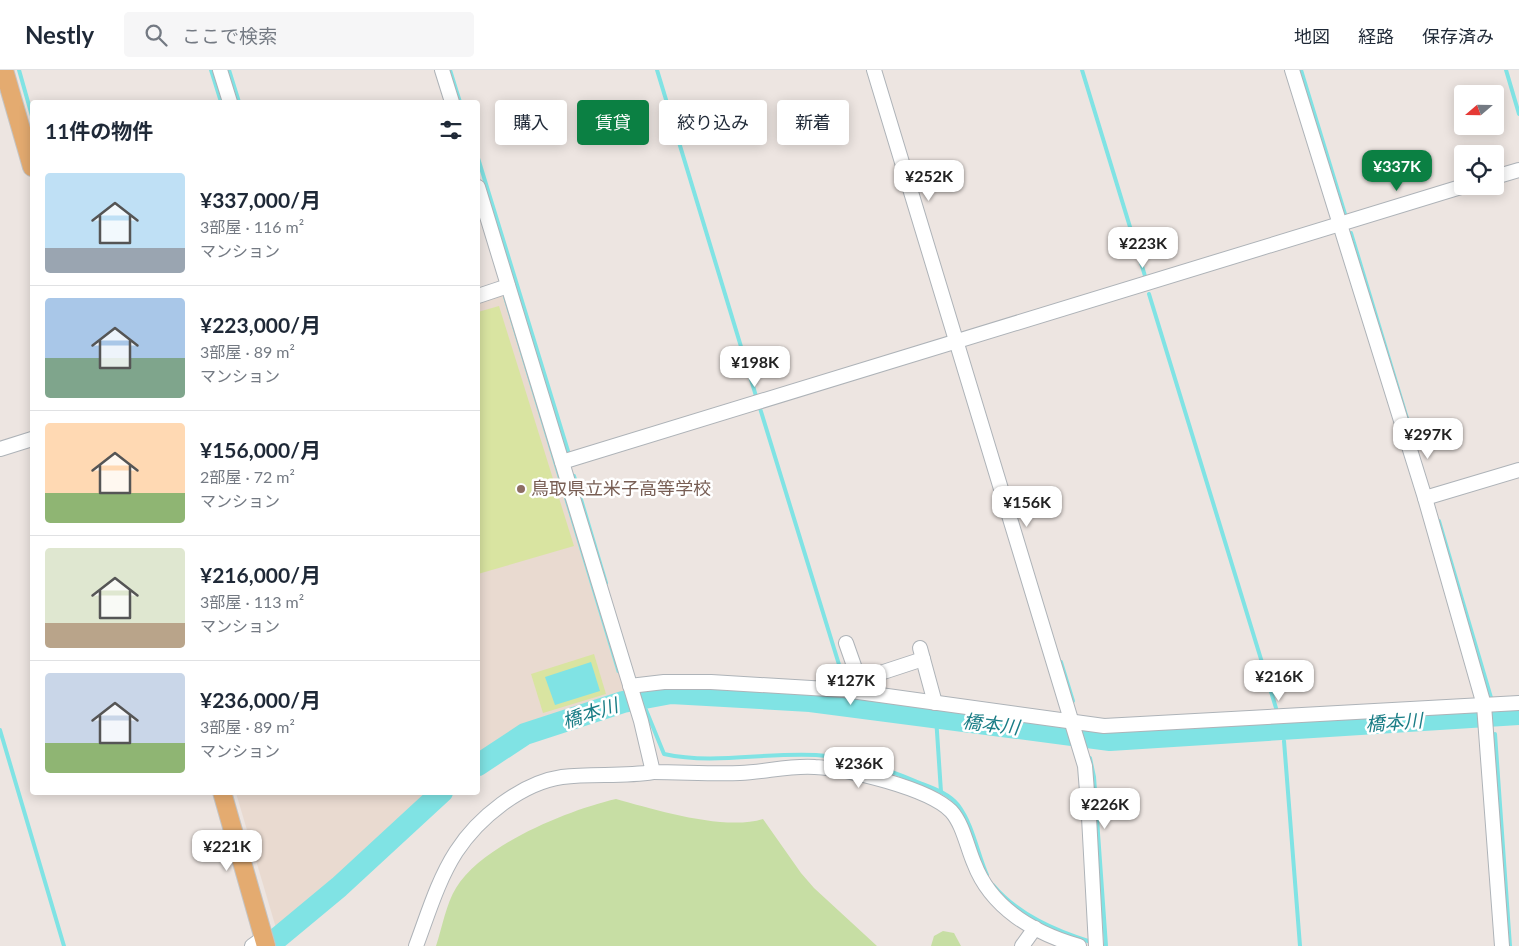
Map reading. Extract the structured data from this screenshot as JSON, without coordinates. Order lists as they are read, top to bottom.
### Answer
{
  "water": ["橋本川"],
  "places": ["鳥取県立米子高等学校"],
  "north": "left",
  "page": {
    "header": "Nestly",
    "search": "ここで検索",
    "nav": ["地図", "経路", "保存済み"],
    "chip": [
      "購入",
      "賃貸",
      "絞り込み",
      "新着"
    ],
    "heading": "11件の物件",
    "price": [
      "¥337K",
      "¥252K",
      "¥223K",
      "¥198K",
      "¥297K",
      "¥156K",
      "¥216K",
      "¥127K",
      "¥236K",
      "¥226K",
      "¥221K"
    ],
    "list": [
      {
        "name": "¥337,000/月",
        "note": "3部屋 · 116 m² · マンション"
      },
      {
        "name": "¥223,000/月",
        "note": "3部屋 · 89 m² · マンション"
      },
      {
        "name": "¥156,000/月",
        "note": "2部屋 · 72 m² · マンション"
      },
      {
        "name": "¥216,000/月",
        "note": "3部屋 · 113 m² · マンション"
      },
      {
        "name": "¥236,000/月",
        "note": "3部屋 · 89 m² · マンション"
      }
    ]
  }
}
